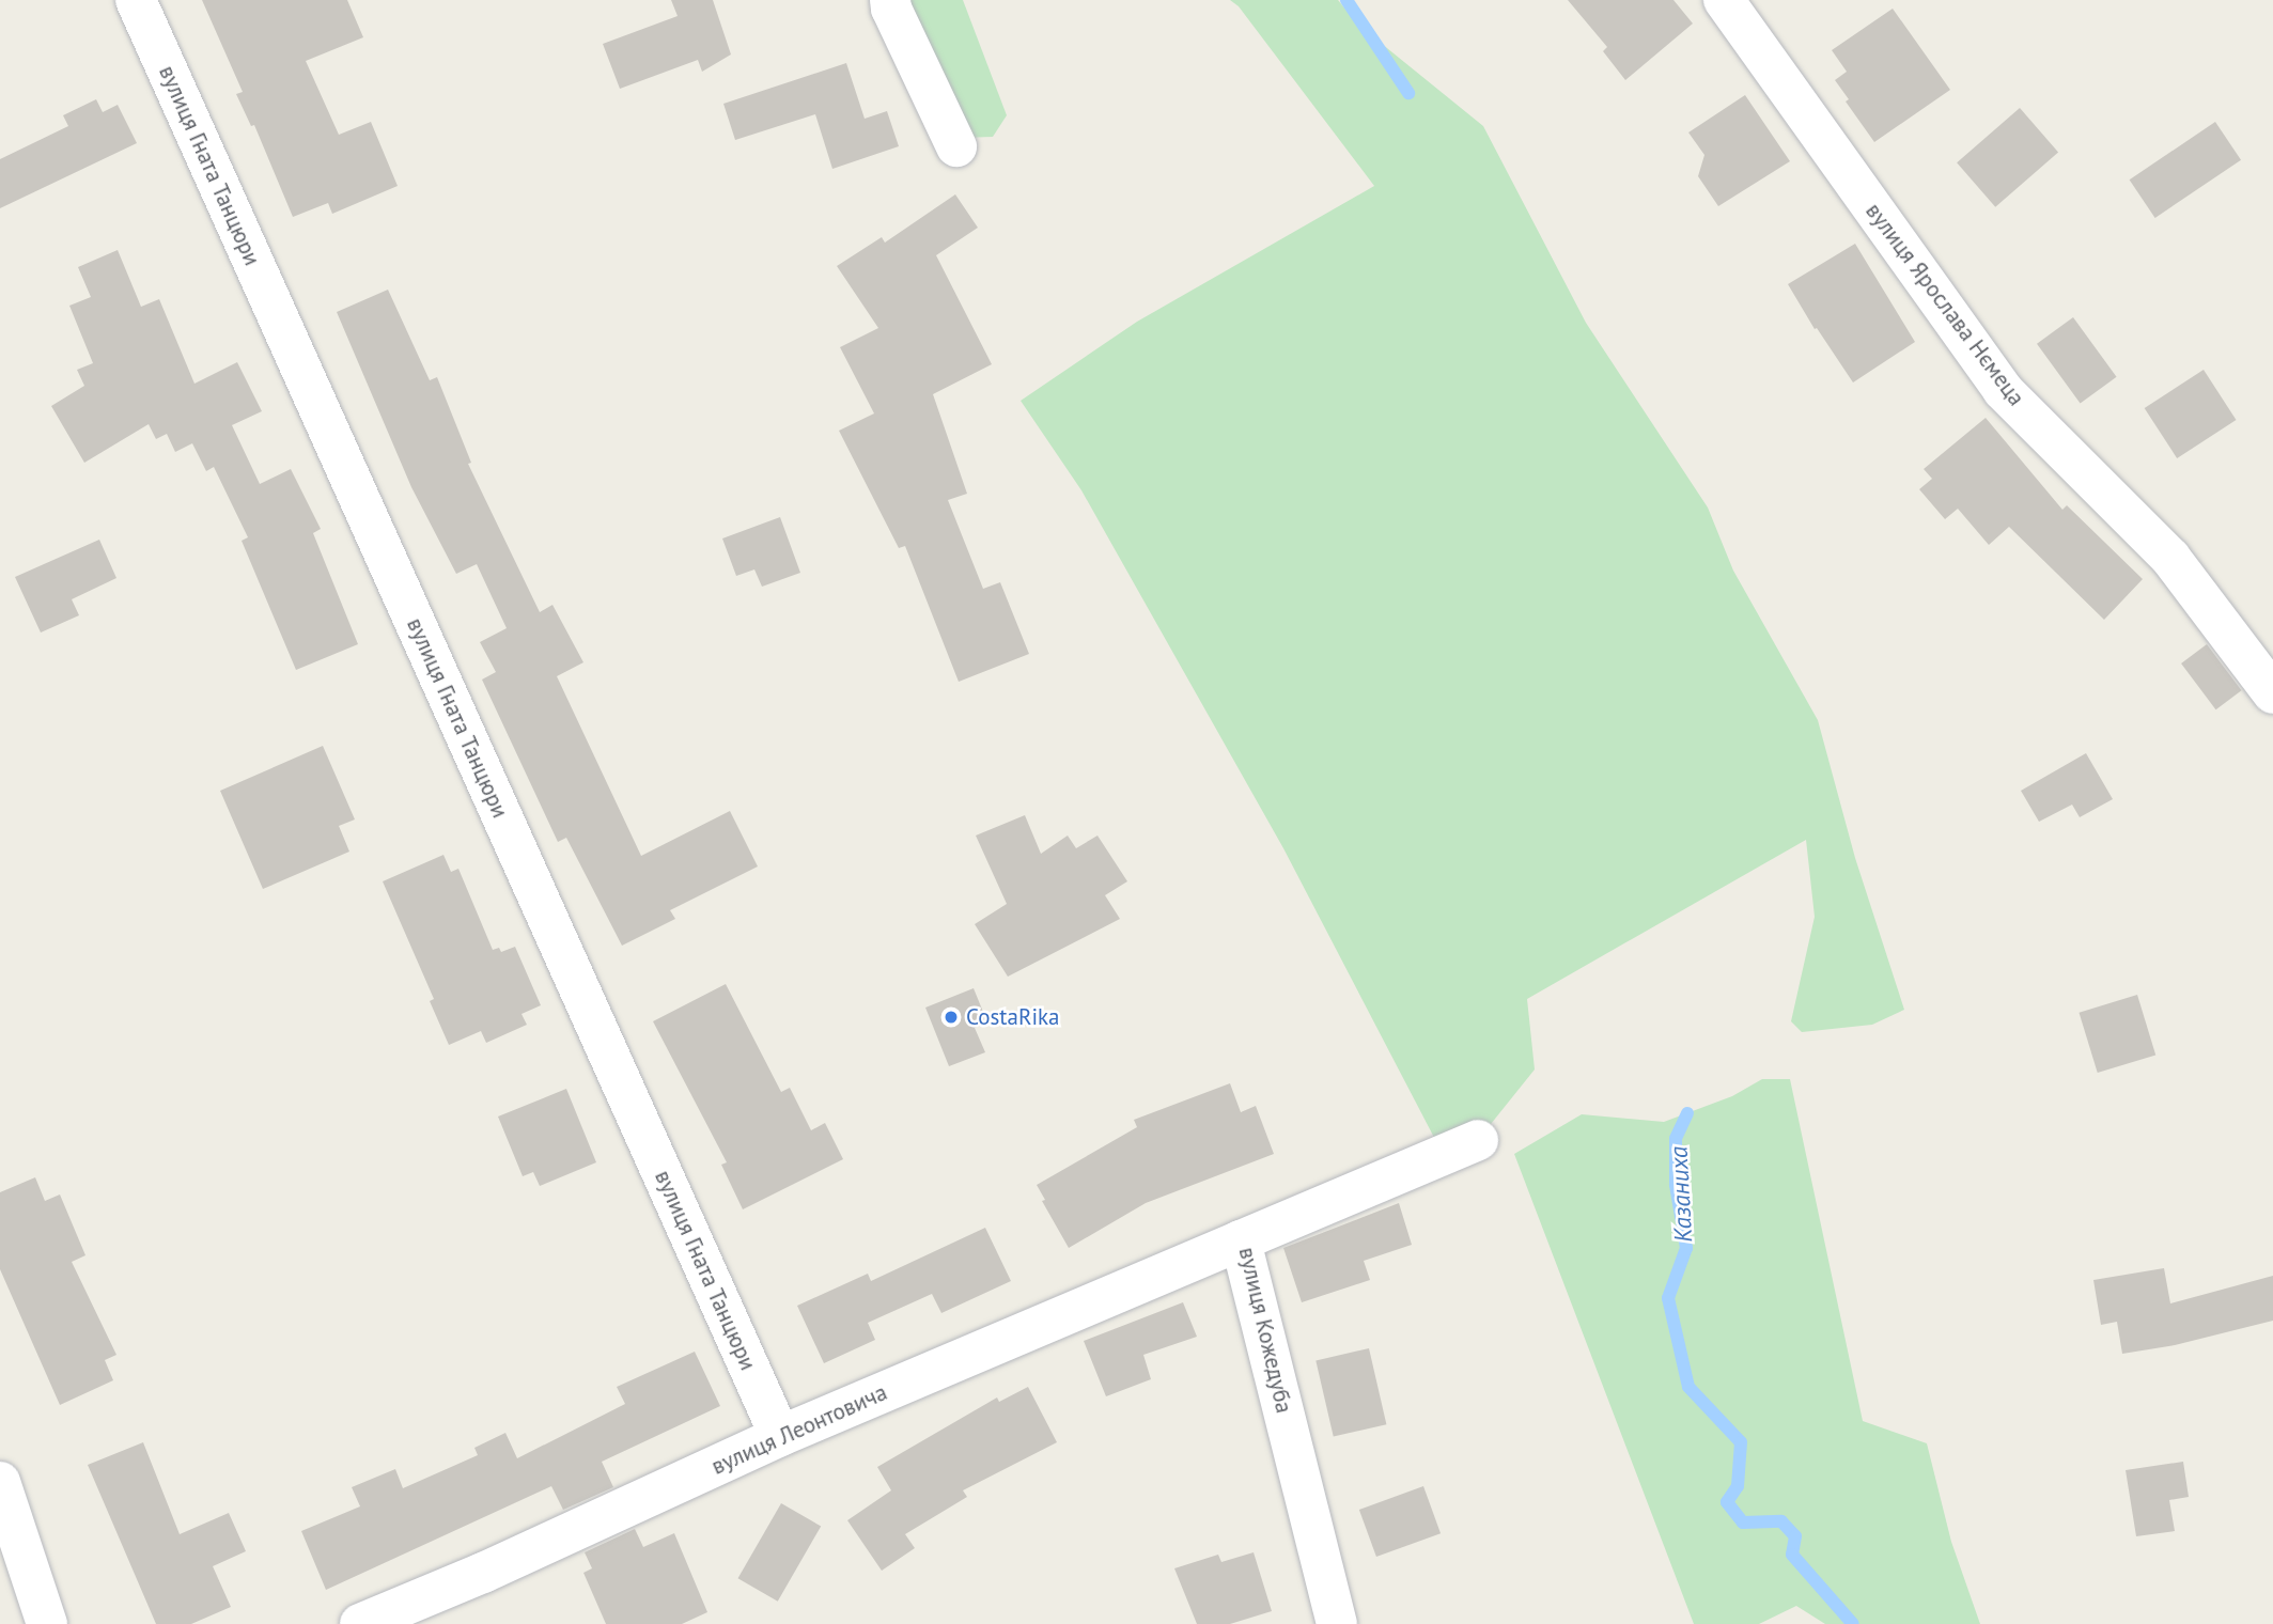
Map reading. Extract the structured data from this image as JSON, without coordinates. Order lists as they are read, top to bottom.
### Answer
{
  "streets": {
    "street": [
      "вулиця Гната Танцюри",
      "вулиця Ярослава Нємеца",
      "вулиця Кожедуба",
      "вулиця Леонтовича"
    ]
  },
  "crossings": [
    ["вулиця Гната Танцюри", "вулиця Леонтовича"],
    ["вулиця Кожедуба", "вулиця Леонтовича"]
  ],
  "water": ["Казаниха"],
  "places": ["CostaRika"]
}
